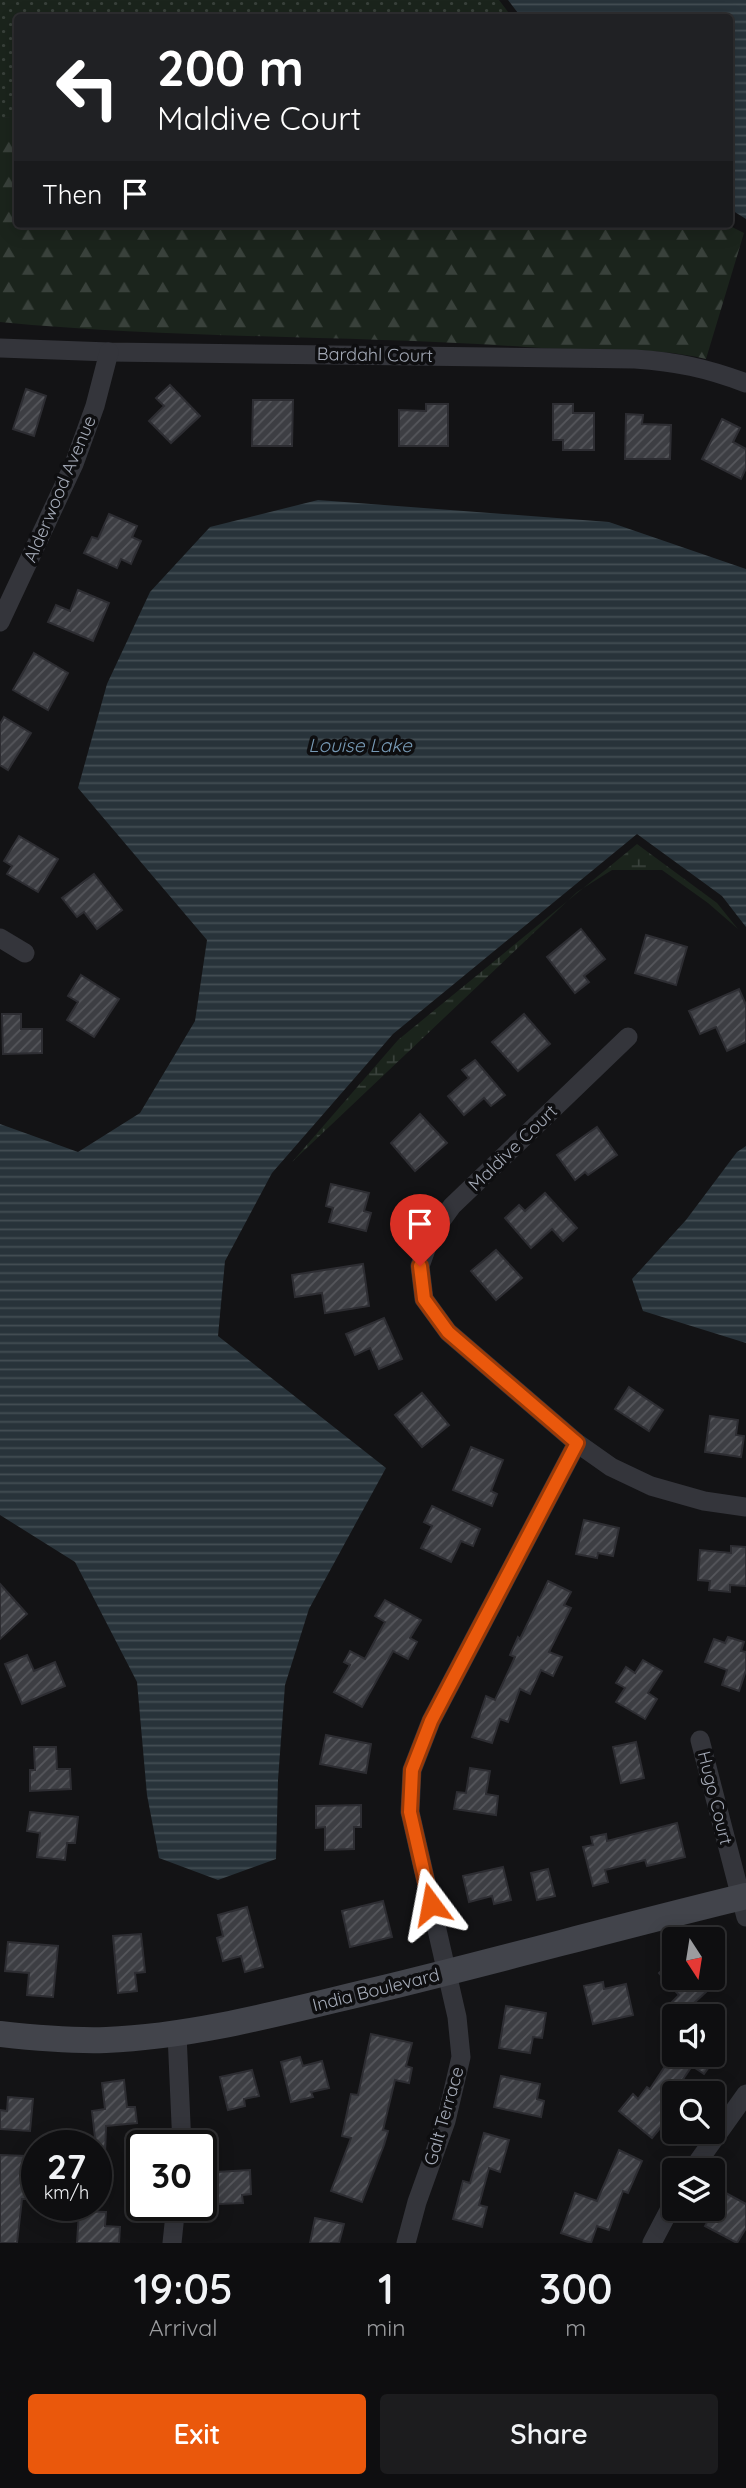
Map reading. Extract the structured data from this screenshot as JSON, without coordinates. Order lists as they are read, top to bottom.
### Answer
{
  "streets": {
    "street": [
      "Bardahl Court",
      "Alderwood Avenue",
      "Maldive Court",
      "Hugo Court",
      "India Boulevard",
      "Galt Terrace"
    ]
  },
  "crossings": [
    ["Bardahl Court", "Alderwood Avenue"],
    ["Maldive Court", "Galt Terrace"],
    ["Hugo Court", "India Boulevard"],
    ["India Boulevard", "Galt Terrace"]
  ],
  "water": ["Louise Lake"],
  "north": "bottom",
  "page": {
    "turn": ["200 m", "Maldive Court"],
    "then": "Then",
    "speed": "27 km/h",
    "limit": "30",
    "eta": [
      "19:05",
      "Arrival",
      "1",
      "min",
      "300",
      "m"
    ],
    "buttons": ["Exit", "Share"]
  }
}
